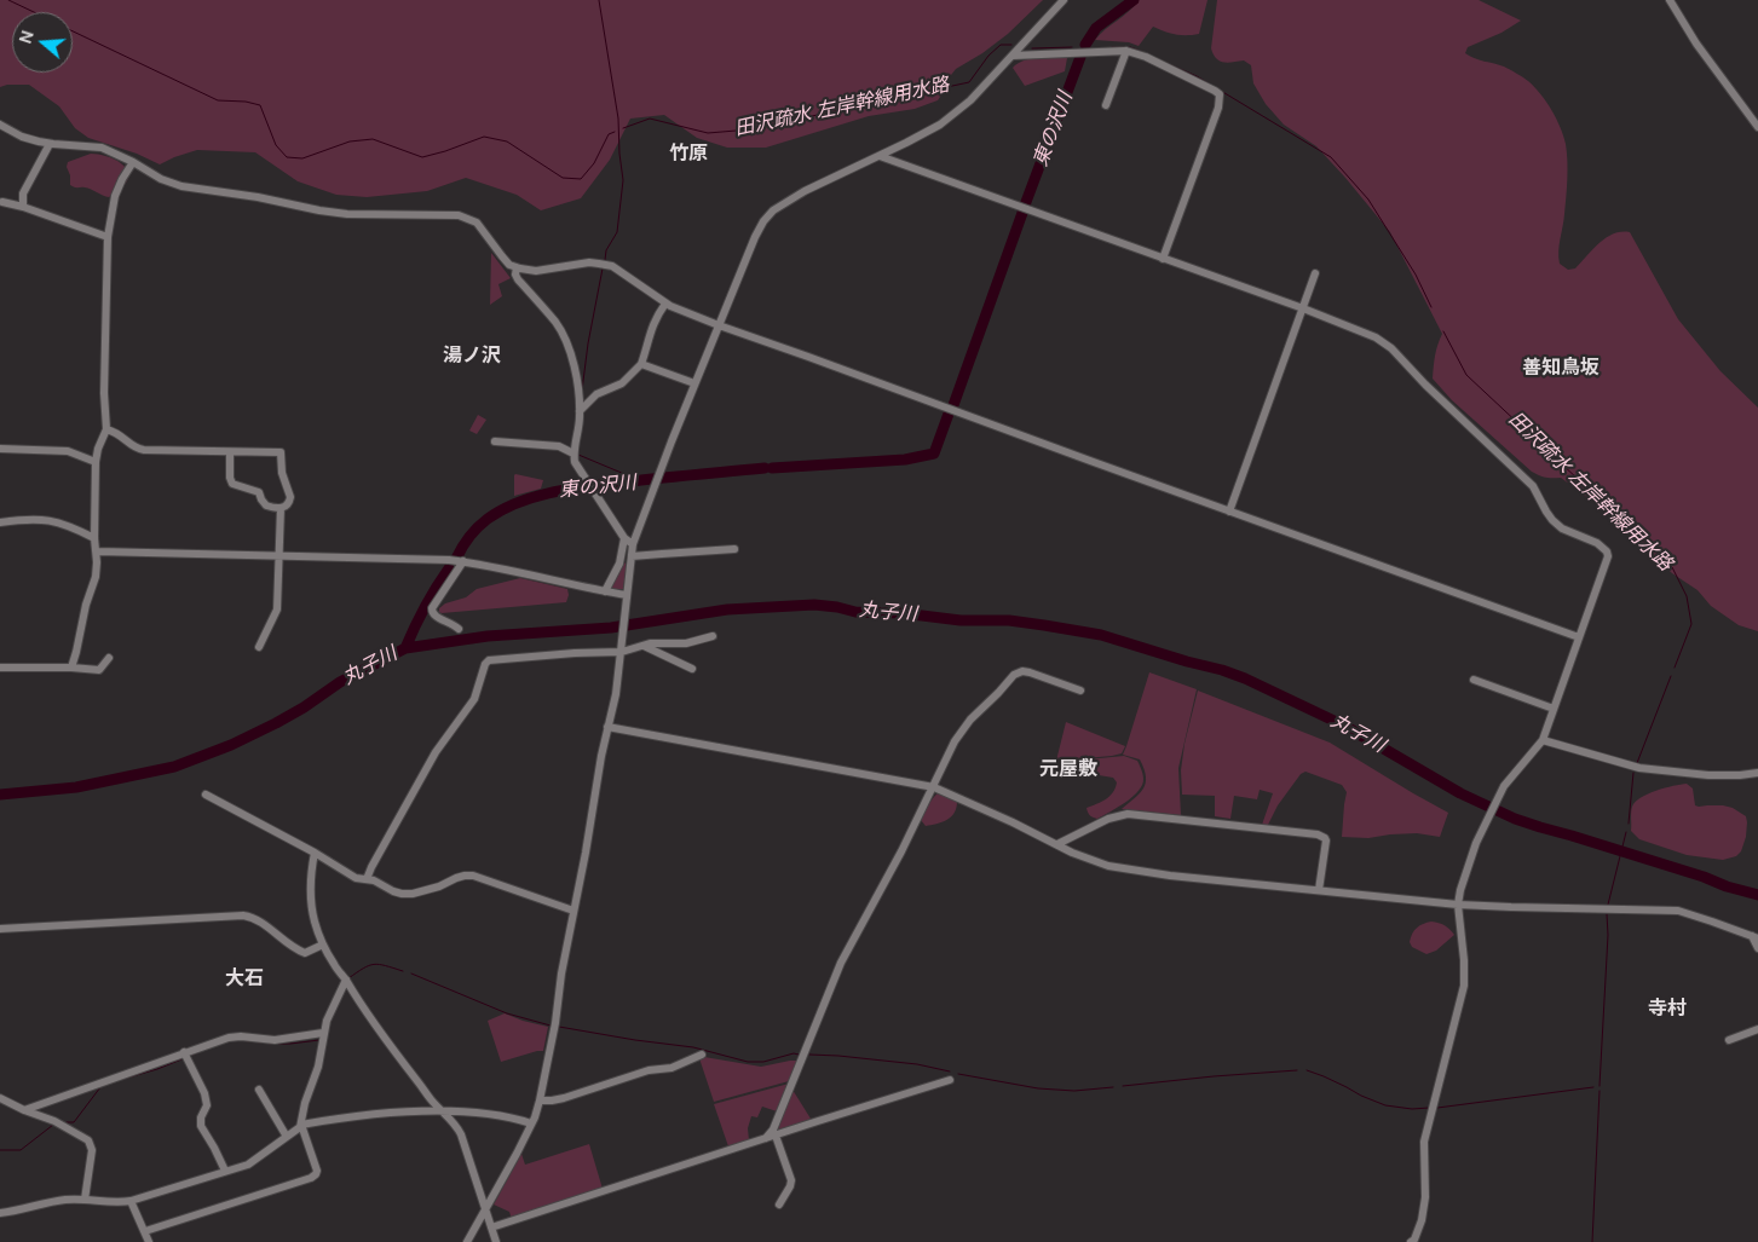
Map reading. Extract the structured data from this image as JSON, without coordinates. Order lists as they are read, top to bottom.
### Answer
{
  "districts": [
    "竹原",
    "湯ノ沢",
    "善知鳥坂",
    "元屋敷",
    "大石",
    "寺村"
  ],
  "water": ["田沢疏水 左岸幹線用水路", "東の沢川", "丸子川"],
  "north": "left"
}
